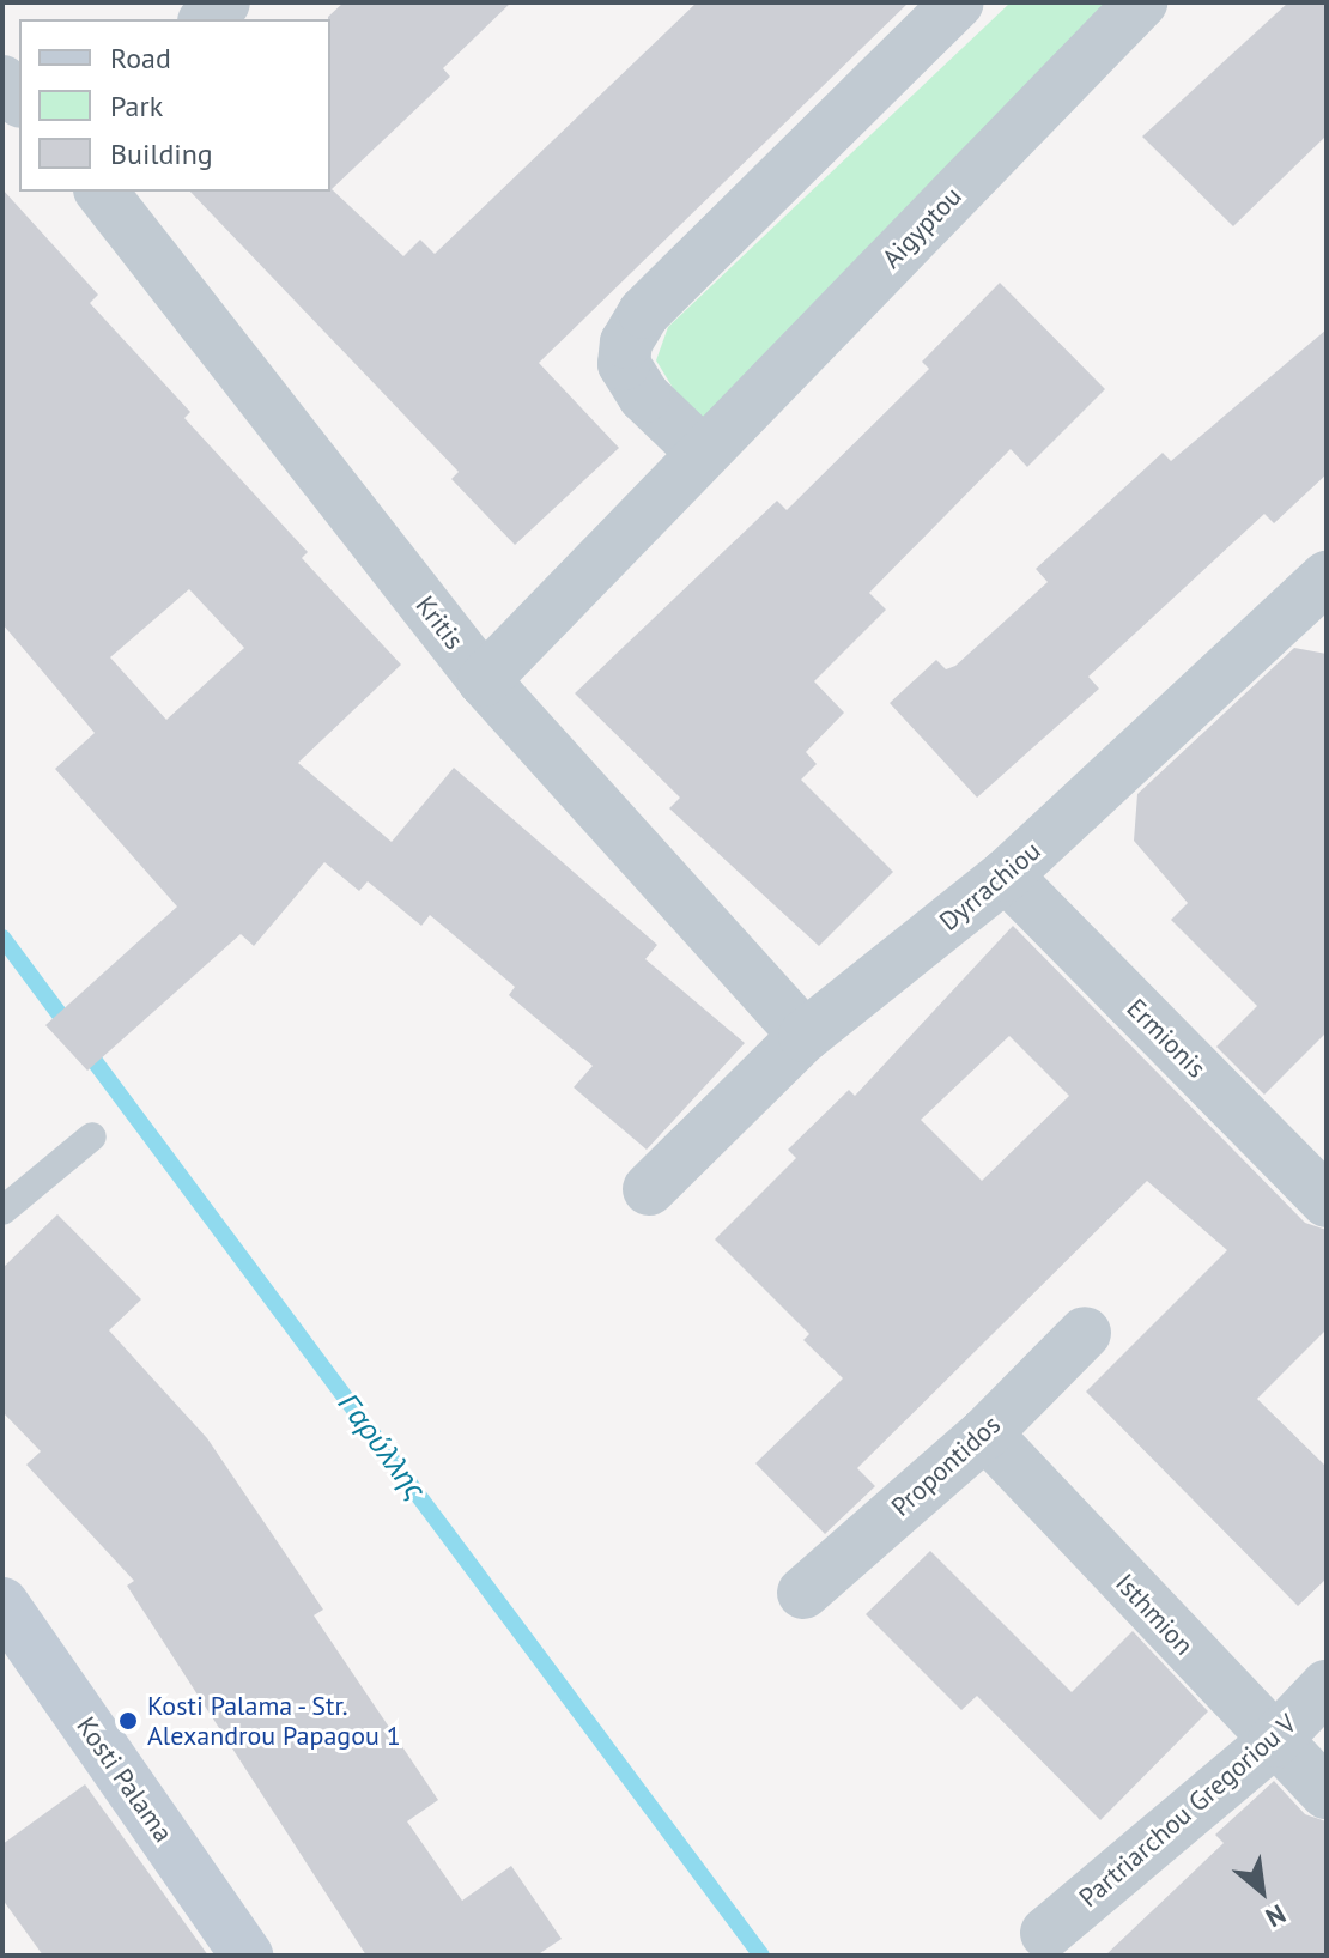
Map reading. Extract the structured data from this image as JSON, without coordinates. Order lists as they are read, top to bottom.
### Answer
{
  "streets": {
    "street": [
      "Aigyptou",
      "Kritis",
      "Dyrrachiou",
      "Ermionis",
      "Propontidos",
      "Isthmion",
      "Kosti Palama",
      "Partriarchou Gregoriou V"
    ]
  },
  "crossings": [
    ["Aigyptou", "Kritis"],
    ["Kritis", "Dyrrachiou"],
    ["Dyrrachiou", "Ermionis"],
    ["Propontidos", "Isthmion"],
    ["Isthmion", "Partriarchou Gregoriou V"]
  ],
  "water": ["Γαρύλλης"],
  "places": ["Kosti Palama - Str. Alexandrou Papagou 1"],
  "legend": ["Road", "Park", "Building"],
  "north": "bottom right"
}
